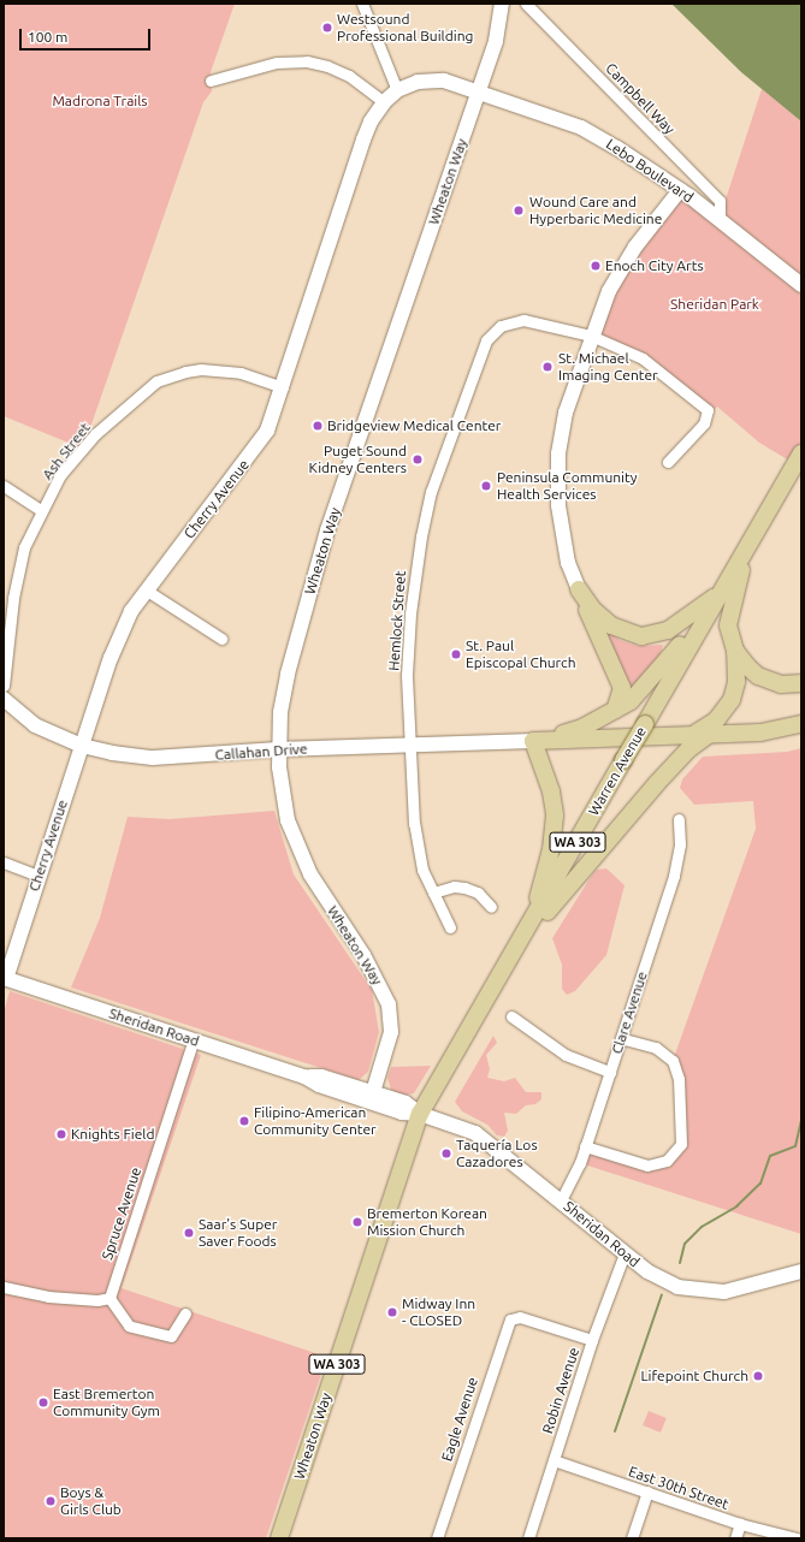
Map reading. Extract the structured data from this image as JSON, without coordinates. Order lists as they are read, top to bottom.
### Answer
{
  "streets": {
    "main road": [
      "Lebo Boulevard",
      "Wheaton Way",
      "Cherry Avenue",
      "Callahan Drive",
      "Warren Avenue",
      "WA 303",
      "Sheridan Road"
    ],
    "street": [
      "Campbell Way",
      "Ash Street",
      "Hemlock Street",
      "Clare Avenue",
      "Spruce Avenue",
      "Robin Avenue",
      "Eagle Avenue",
      "East 30th Street"
    ]
  },
  "crossings": [
    ["Campbell Way", "Lebo Boulevard"],
    ["Lebo Boulevard", "Wheaton Way"],
    ["Lebo Boulevard", "Cherry Avenue"],
    ["Wheaton Way", "Cherry Avenue"],
    ["Wheaton Way", "Callahan Drive"],
    ["Wheaton Way", "Warren Avenue"],
    ["Wheaton Way", "Sheridan Road"],
    ["Ash Street", "Cherry Avenue"],
    ["Cherry Avenue", "Callahan Drive"],
    ["Cherry Avenue", "Sheridan Road"],
    ["Hemlock Street", "Callahan Drive"],
    ["Warren Avenue", "Sheridan Road"],
    ["Clare Avenue", "Sheridan Road"],
    ["Sheridan Road", "Spruce Avenue"],
    ["Sheridan Road", "Robin Avenue"],
    ["Robin Avenue", "Eagle Avenue"],
    ["Robin Avenue", "East 30th Street"]
  ],
  "parks": ["Madrona Trails", "Sheridan Park"],
  "places": [
    "Westsound Professional Building",
    "Wound Care and Hyperbaric Medicine",
    "Enoch City Arts",
    "St. Michael Imaging Center",
    "Bridgeview Medical Center",
    "Puget Sound Kidney Centers",
    "Peninsula Community Health Services",
    "St. Paul Episcopal Church",
    "Filipino-American Community Center",
    "Knights Field",
    "Taquería Los Cazadores",
    "Bremerton Korean Mission Church",
    "Saar's Super Saver Foods",
    "Midway Inn - CLOSED",
    "Lifepoint Church",
    "East Bremerton Community Gym",
    "Boys & Girls Club"
  ],
  "scale_bar": "100 m"
}
